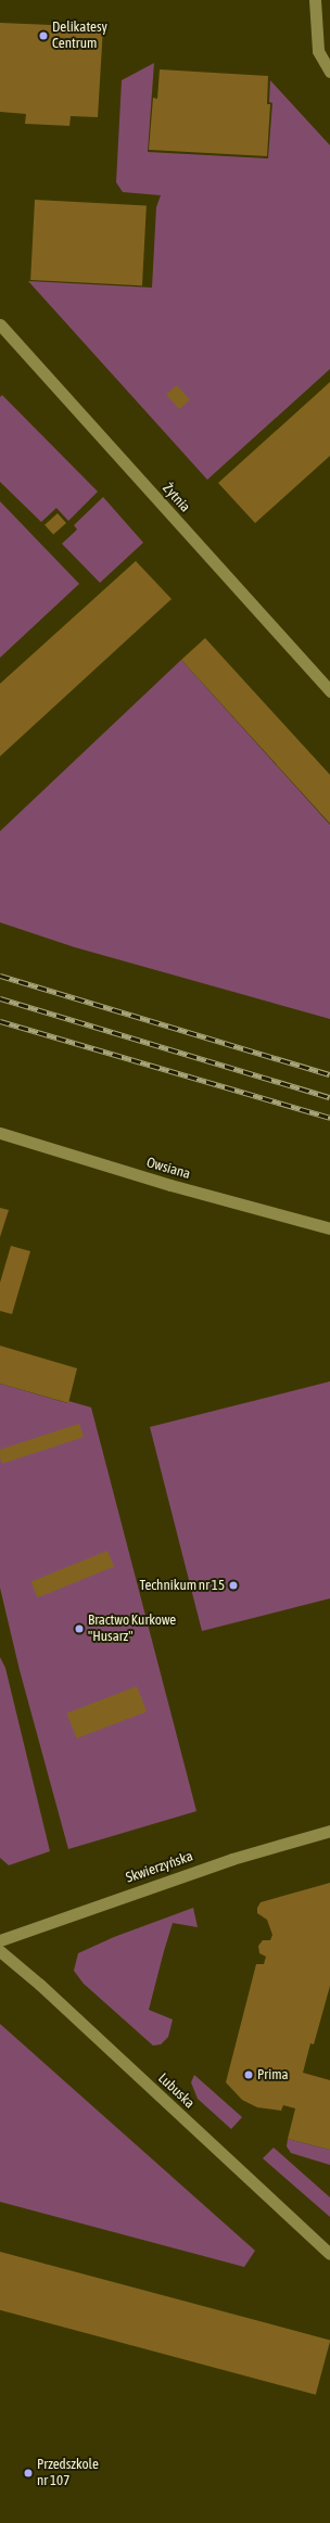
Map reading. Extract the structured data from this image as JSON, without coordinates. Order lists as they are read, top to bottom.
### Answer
{
  "streets": {
    "street": [
      "Żytnia",
      "Owsiana",
      "Skwierzyńska",
      "Lubuska"
    ]
  },
  "places": [
    "Delikatesy Centrum",
    "Technikum nr 15",
    "Bractwo Kurkowe \"Husarz\"",
    "Prima",
    "Przedszkole nr 107"
  ]
}
